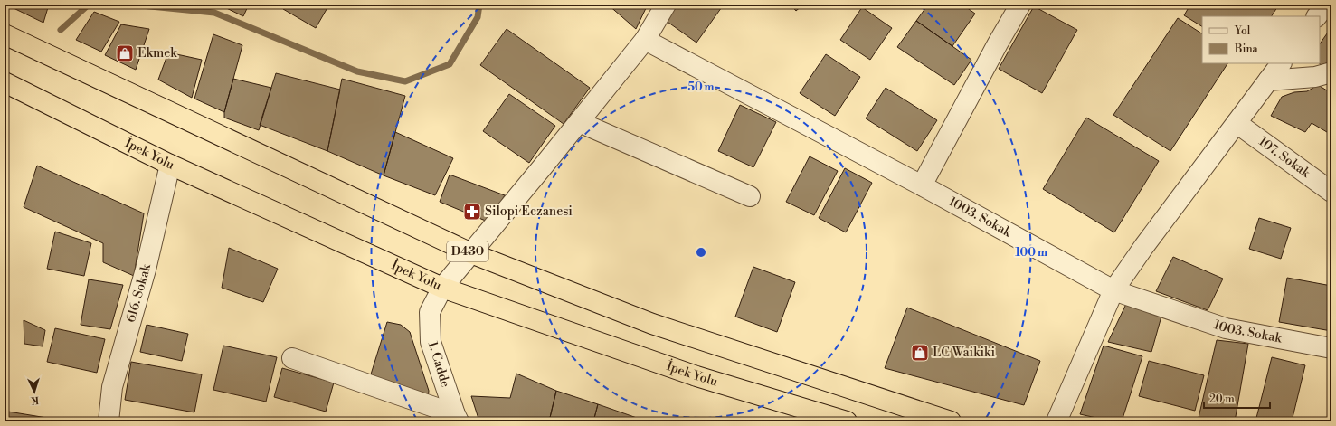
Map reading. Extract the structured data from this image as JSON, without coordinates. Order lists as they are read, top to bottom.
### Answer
{
  "streets": {
    "highway": ["İpek Yolu", "D430"],
    "street": [
      "107. Sokak",
      "1003. Sokak",
      "616. Sokak",
      "1. Cadde"
    ]
  },
  "crossings": [
    ["İpek Yolu", "616. Sokak"],
    ["İpek Yolu", "1. Cadde"],
    ["1003. Sokak", "1. Cadde"],
    ["D430", "1. Cadde"]
  ],
  "places": {
    "shop": ["Ekmek", "LC Waikiki"],
    "pharmacy": ["Silopi Eczanesi"]
  },
  "legend": ["Yol", "Bina"],
  "scale_bar": "20 m",
  "north": "bottom",
  "rings": ["50 m", "100 m"]
}
